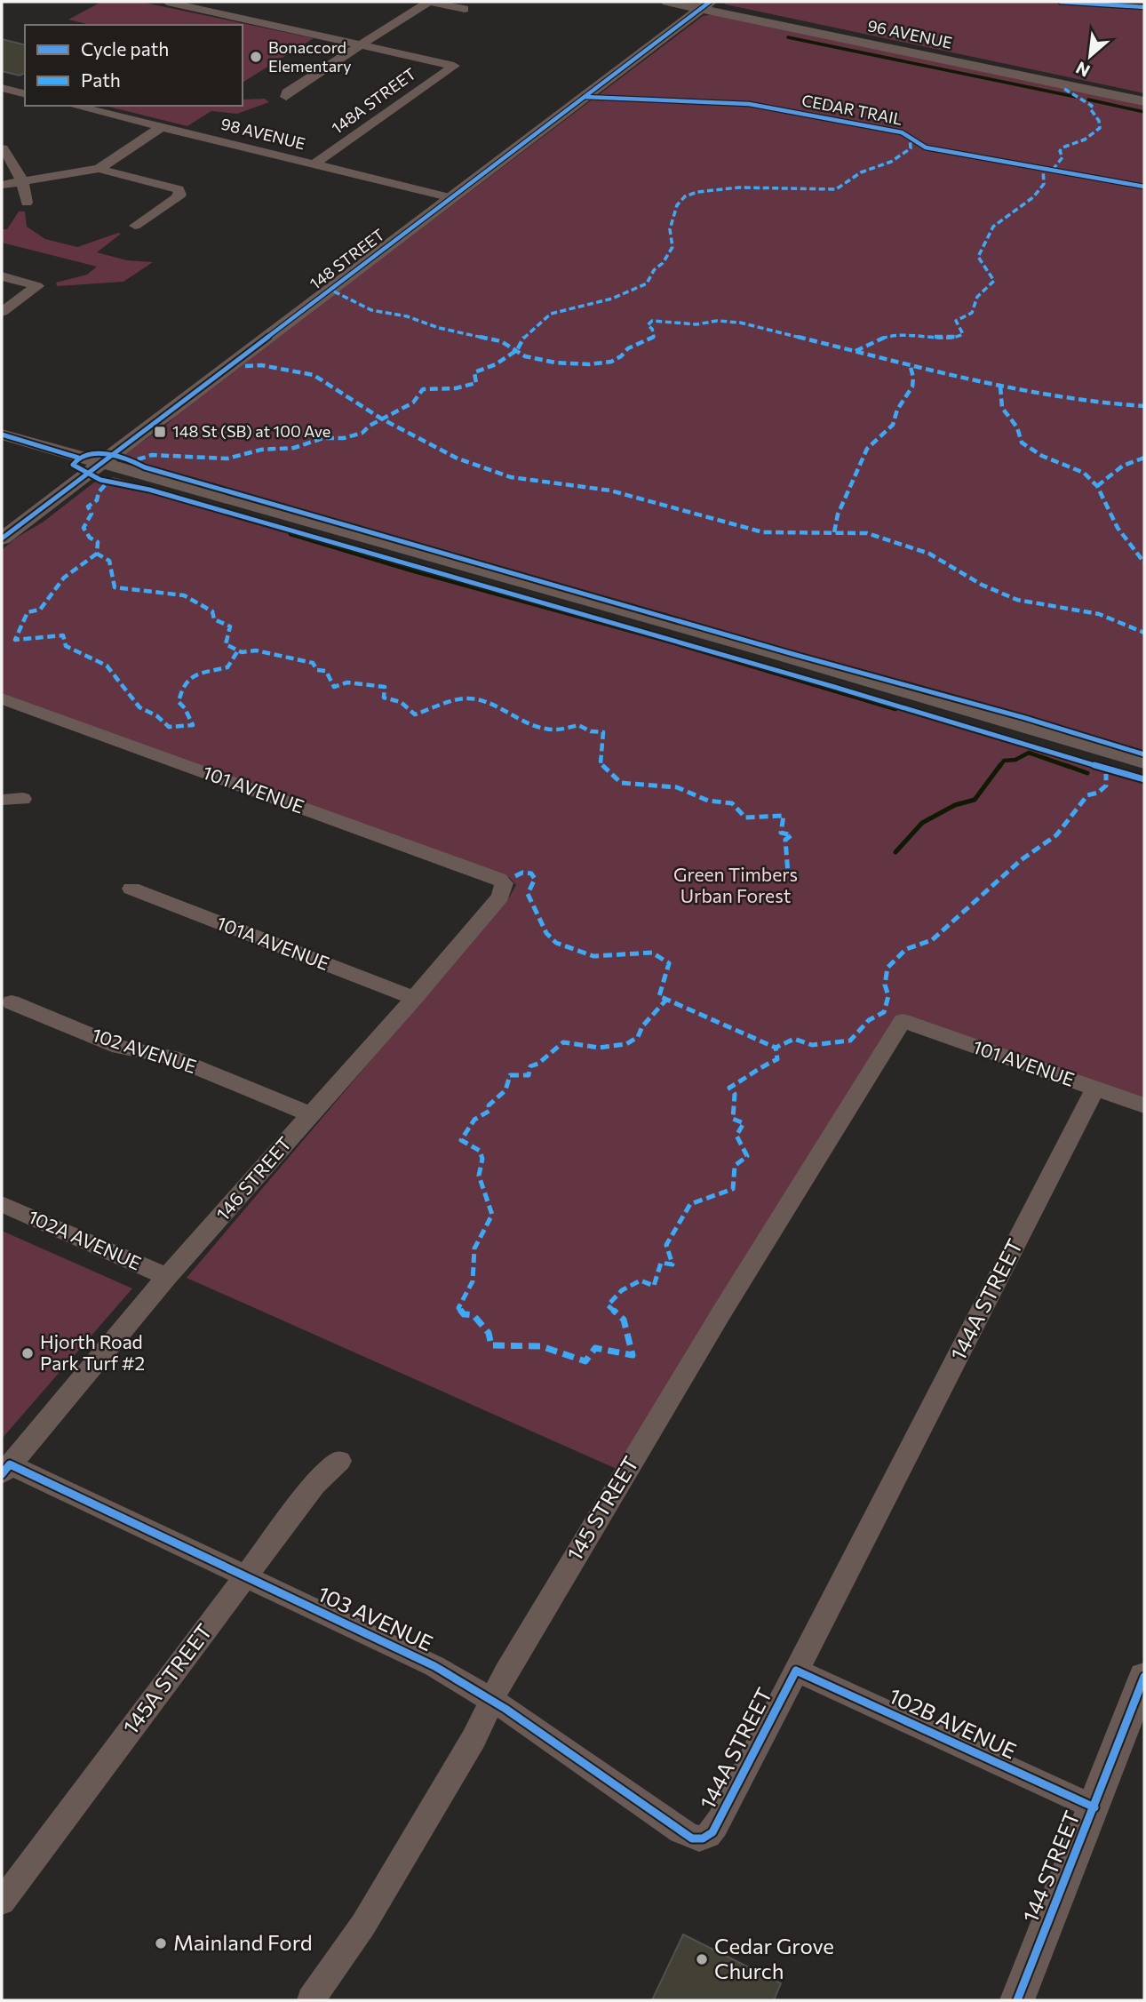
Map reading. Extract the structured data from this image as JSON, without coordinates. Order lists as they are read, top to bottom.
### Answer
{
  "streets": {
    "main road": ["96 AVENUE", "148 STREET", "144 STREET"],
    "street": [
      "148A STREET",
      "98 AVENUE",
      "101 AVENUE",
      "101A AVENUE",
      "102 AVENUE",
      "146 STREET",
      "102A AVENUE",
      "144A STREET",
      "145 STREET",
      "103 AVENUE",
      "145A STREET",
      "102B AVENUE"
    ],
    "cycle path": ["CEDAR TRAIL"]
  },
  "crossings": [
    ["96 AVENUE", "148 STREET"],
    ["148A STREET", "98 AVENUE"],
    ["98 AVENUE", "148 STREET"],
    ["101 AVENUE", "146 STREET"],
    ["101 AVENUE", "144A STREET"],
    ["101 AVENUE", "145 STREET"],
    ["101A AVENUE", "146 STREET"],
    ["102 AVENUE", "146 STREET"],
    ["146 STREET", "102A AVENUE"],
    ["146 STREET", "103 AVENUE"],
    ["144A STREET", "103 AVENUE"],
    ["144A STREET", "102B AVENUE"],
    ["145 STREET", "103 AVENUE"],
    ["103 AVENUE", "145A STREET"],
    ["102B AVENUE", "144 STREET"]
  ],
  "parks": ["Green Timbers Urban Forest"],
  "places": {
    "other": [
      "Bonaccord Elementary",
      "Hjorth Road Park Turf #2",
      "Mainland Ford",
      "Cedar Grove Church"
    ],
    "transit": ["148 St (SB) at 100 Ave"]
  },
  "legend": ["Cycle path", "Path"],
  "north": "bottom left"
}
